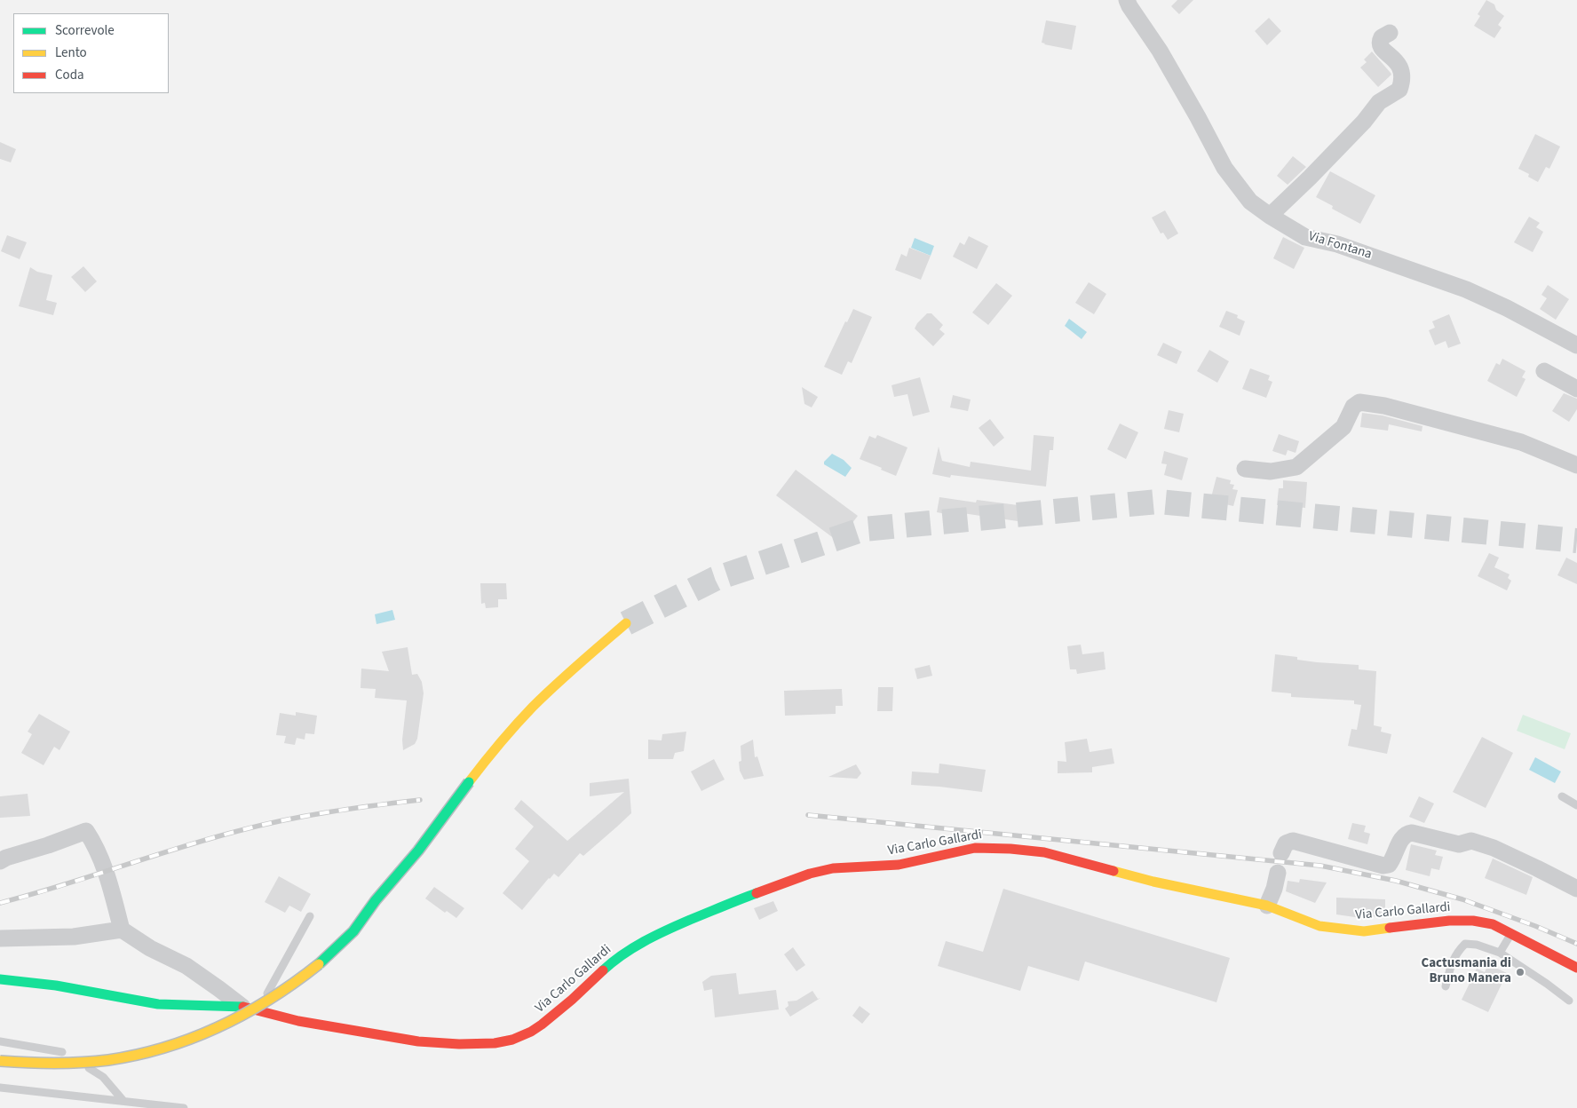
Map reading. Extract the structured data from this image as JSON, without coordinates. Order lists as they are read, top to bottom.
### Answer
{
  "streets": {
    "main road": ["Via Carlo Gallardi"],
    "street": ["Via Fontana"]
  },
  "places": ["Cactusmania di Bruno Manera"],
  "legend": ["Scorrevole", "Lento", "Coda"]
}
